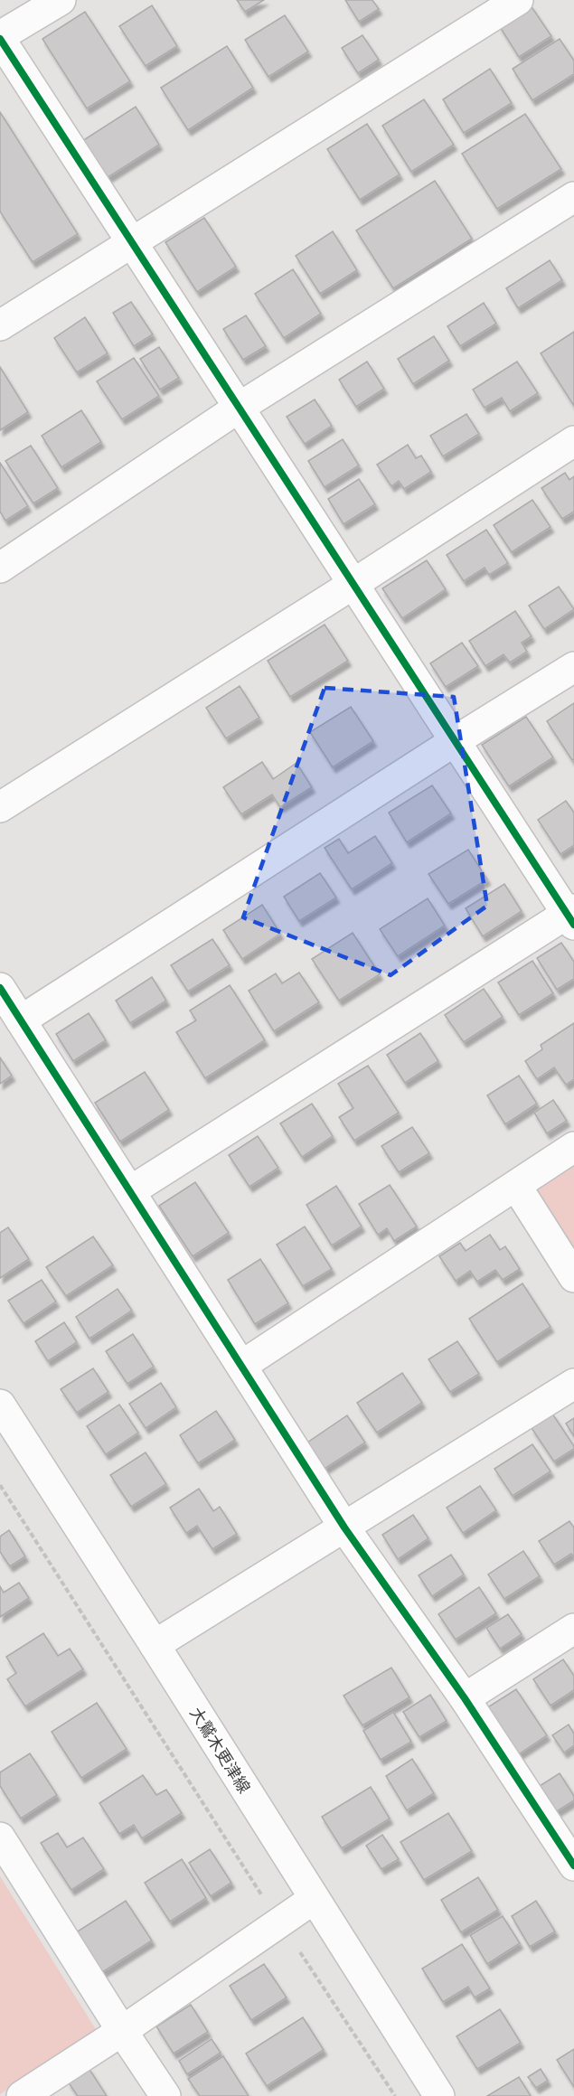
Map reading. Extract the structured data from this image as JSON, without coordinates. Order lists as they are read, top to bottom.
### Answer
{
  "streets": {
    "street": ["大鷲木更津線"]
  }
}
